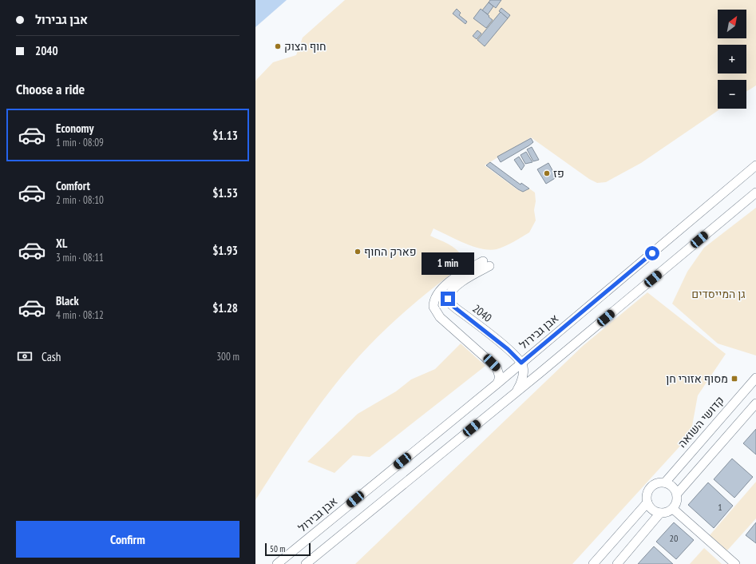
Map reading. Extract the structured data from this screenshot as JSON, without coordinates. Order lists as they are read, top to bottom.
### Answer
{
  "streets": {
    "street": ["2040", "אבן גבירול", "קדושי השואה"]
  },
  "crossings": [
    ["2040", "אבן גבירול"]
  ],
  "parks": ["גן המייסדים"],
  "places": {
    "other": ["חוף הצוק", "פז", "פארק החוף"],
    "transit": ["מסוף אזורי חן"]
  },
  "house_numbers": ["1", "20"],
  "scale_bar": "50 m",
  "north": "top right",
  "page": {
    "banner": ["אבן גבירול", "2040"],
    "map_buttons": ["+", "−"],
    "heading": "Choose a ride",
    "list": [
      {
        "name": "Economy",
        "note": "1 min · 08:09",
        "value": "$1.13"
      },
      {
        "name": "Comfort",
        "note": "2 min · 08:10",
        "value": "$1.53"
      },
      {
        "name": "XL",
        "note": "3 min · 08:11",
        "value": "$1.93"
      },
      {
        "name": "Black",
        "note": "4 min · 08:12",
        "value": "$1.28"
      }
    ],
    "bubble": "1 min",
    "pay": ["Cash", "300 m"],
    "buttons": "Confirm",
    "scale": "50 m"
  }
}
